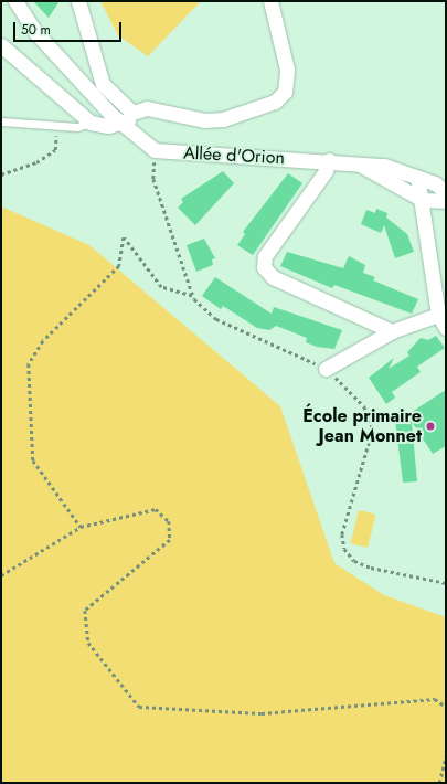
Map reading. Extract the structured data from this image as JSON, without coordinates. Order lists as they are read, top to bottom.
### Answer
{
  "streets": {
    "street": ["Allée d'Orion"]
  },
  "places": ["École primaire Jean Monnet"],
  "scale_bar": "50 m"
}
